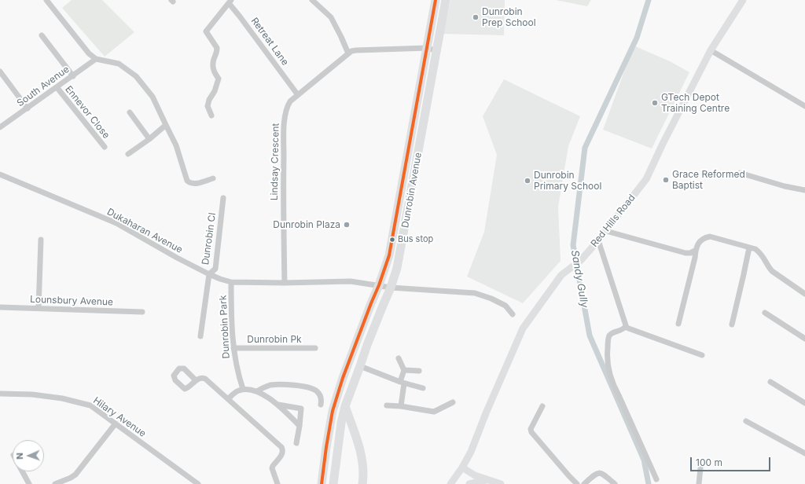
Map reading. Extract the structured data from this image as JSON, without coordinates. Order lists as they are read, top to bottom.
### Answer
{
  "streets": {
    "highway": ["Dunrobin Avenue"],
    "main road": ["Red Hills Road"],
    "street": [
      "Retreat Lane",
      "South Avenue",
      "Ennevor Close",
      "Lindsay Crescent",
      "Dukaharan Avenue",
      "Dunrobin Cl",
      "Lounsbury Avenue",
      "Dunrobin Park",
      "Dunrobin Pk",
      "Hilary Avenue"
    ]
  },
  "crossings": [
    ["Retreat Lane", "Lindsay Crescent"],
    ["South Avenue", "Ennevor Close"],
    ["Lindsay Crescent", "Dunrobin Avenue"],
    ["Lindsay Crescent", "Dukaharan Avenue"],
    ["Dukaharan Avenue", "Dunrobin Cl"],
    ["Dukaharan Avenue", "Dunrobin Park"],
    ["Dunrobin Park", "Dunrobin Pk"]
  ],
  "water": ["Sandy Gully"],
  "places": [
    "Dunrobin Prep School",
    "GTech Depot Training Centre",
    "Grace Reformed Baptist",
    "Dunrobin Primary School",
    "Dunrobin Plaza",
    "Bus stop"
  ],
  "scale_bar": "100 m",
  "north": "left"
}
